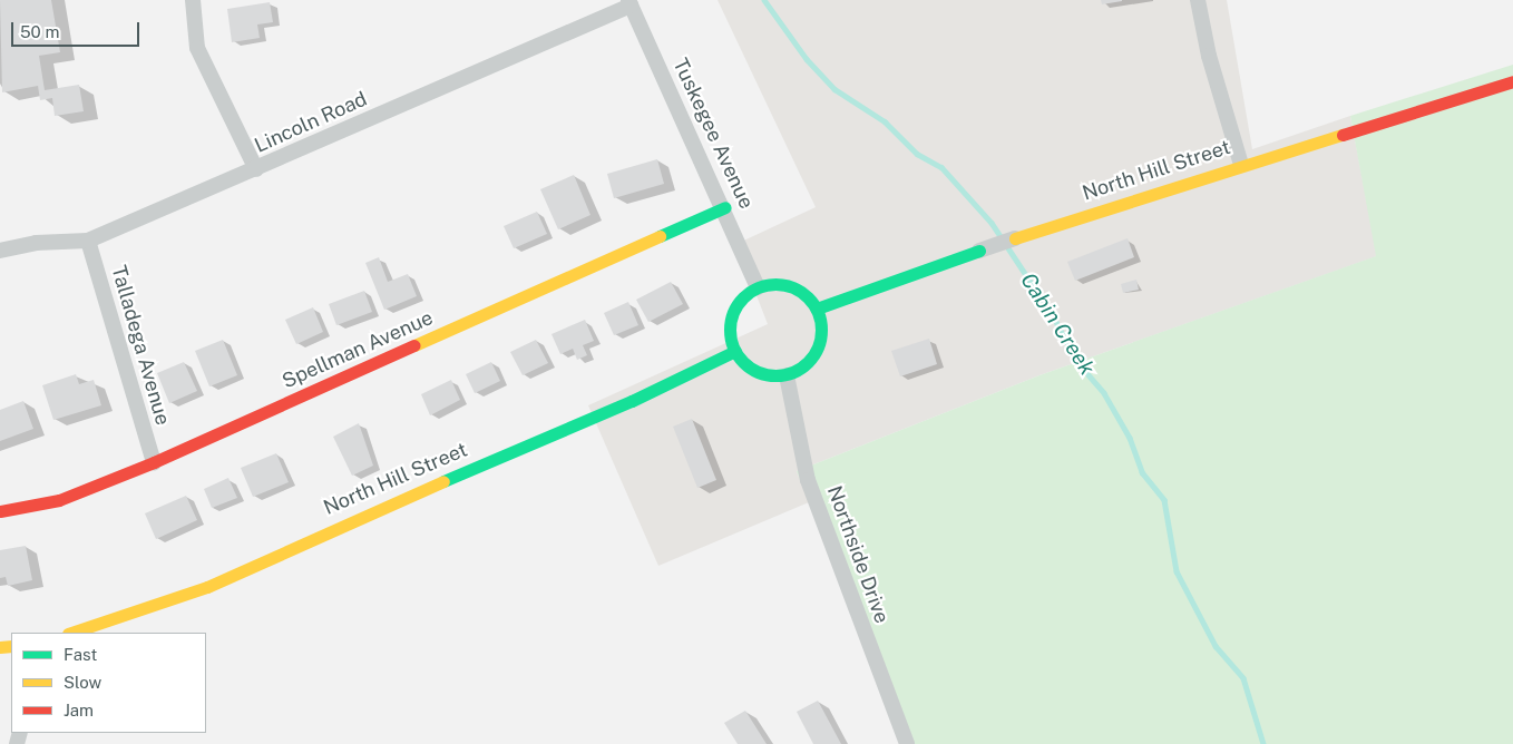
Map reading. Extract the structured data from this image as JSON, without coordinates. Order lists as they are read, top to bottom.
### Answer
{
  "streets": {
    "street": [
      "Lincoln Road",
      "Tuskegee Avenue",
      "North Hill Street",
      "Talladega Avenue",
      "Spellman Avenue",
      "Northside Drive"
    ]
  },
  "crossings": [
    ["Lincoln Road", "Tuskegee Avenue"],
    ["Lincoln Road", "Talladega Avenue"],
    ["Tuskegee Avenue", "North Hill Street"],
    ["Tuskegee Avenue", "Spellman Avenue"],
    ["Tuskegee Avenue", "Northside Drive"],
    ["North Hill Street", "Northside Drive"],
    ["Talladega Avenue", "Spellman Avenue"]
  ],
  "water": ["Cabin Creek"],
  "legend": ["Fast", "Slow", "Jam"],
  "scale_bar": "50 m"
}
